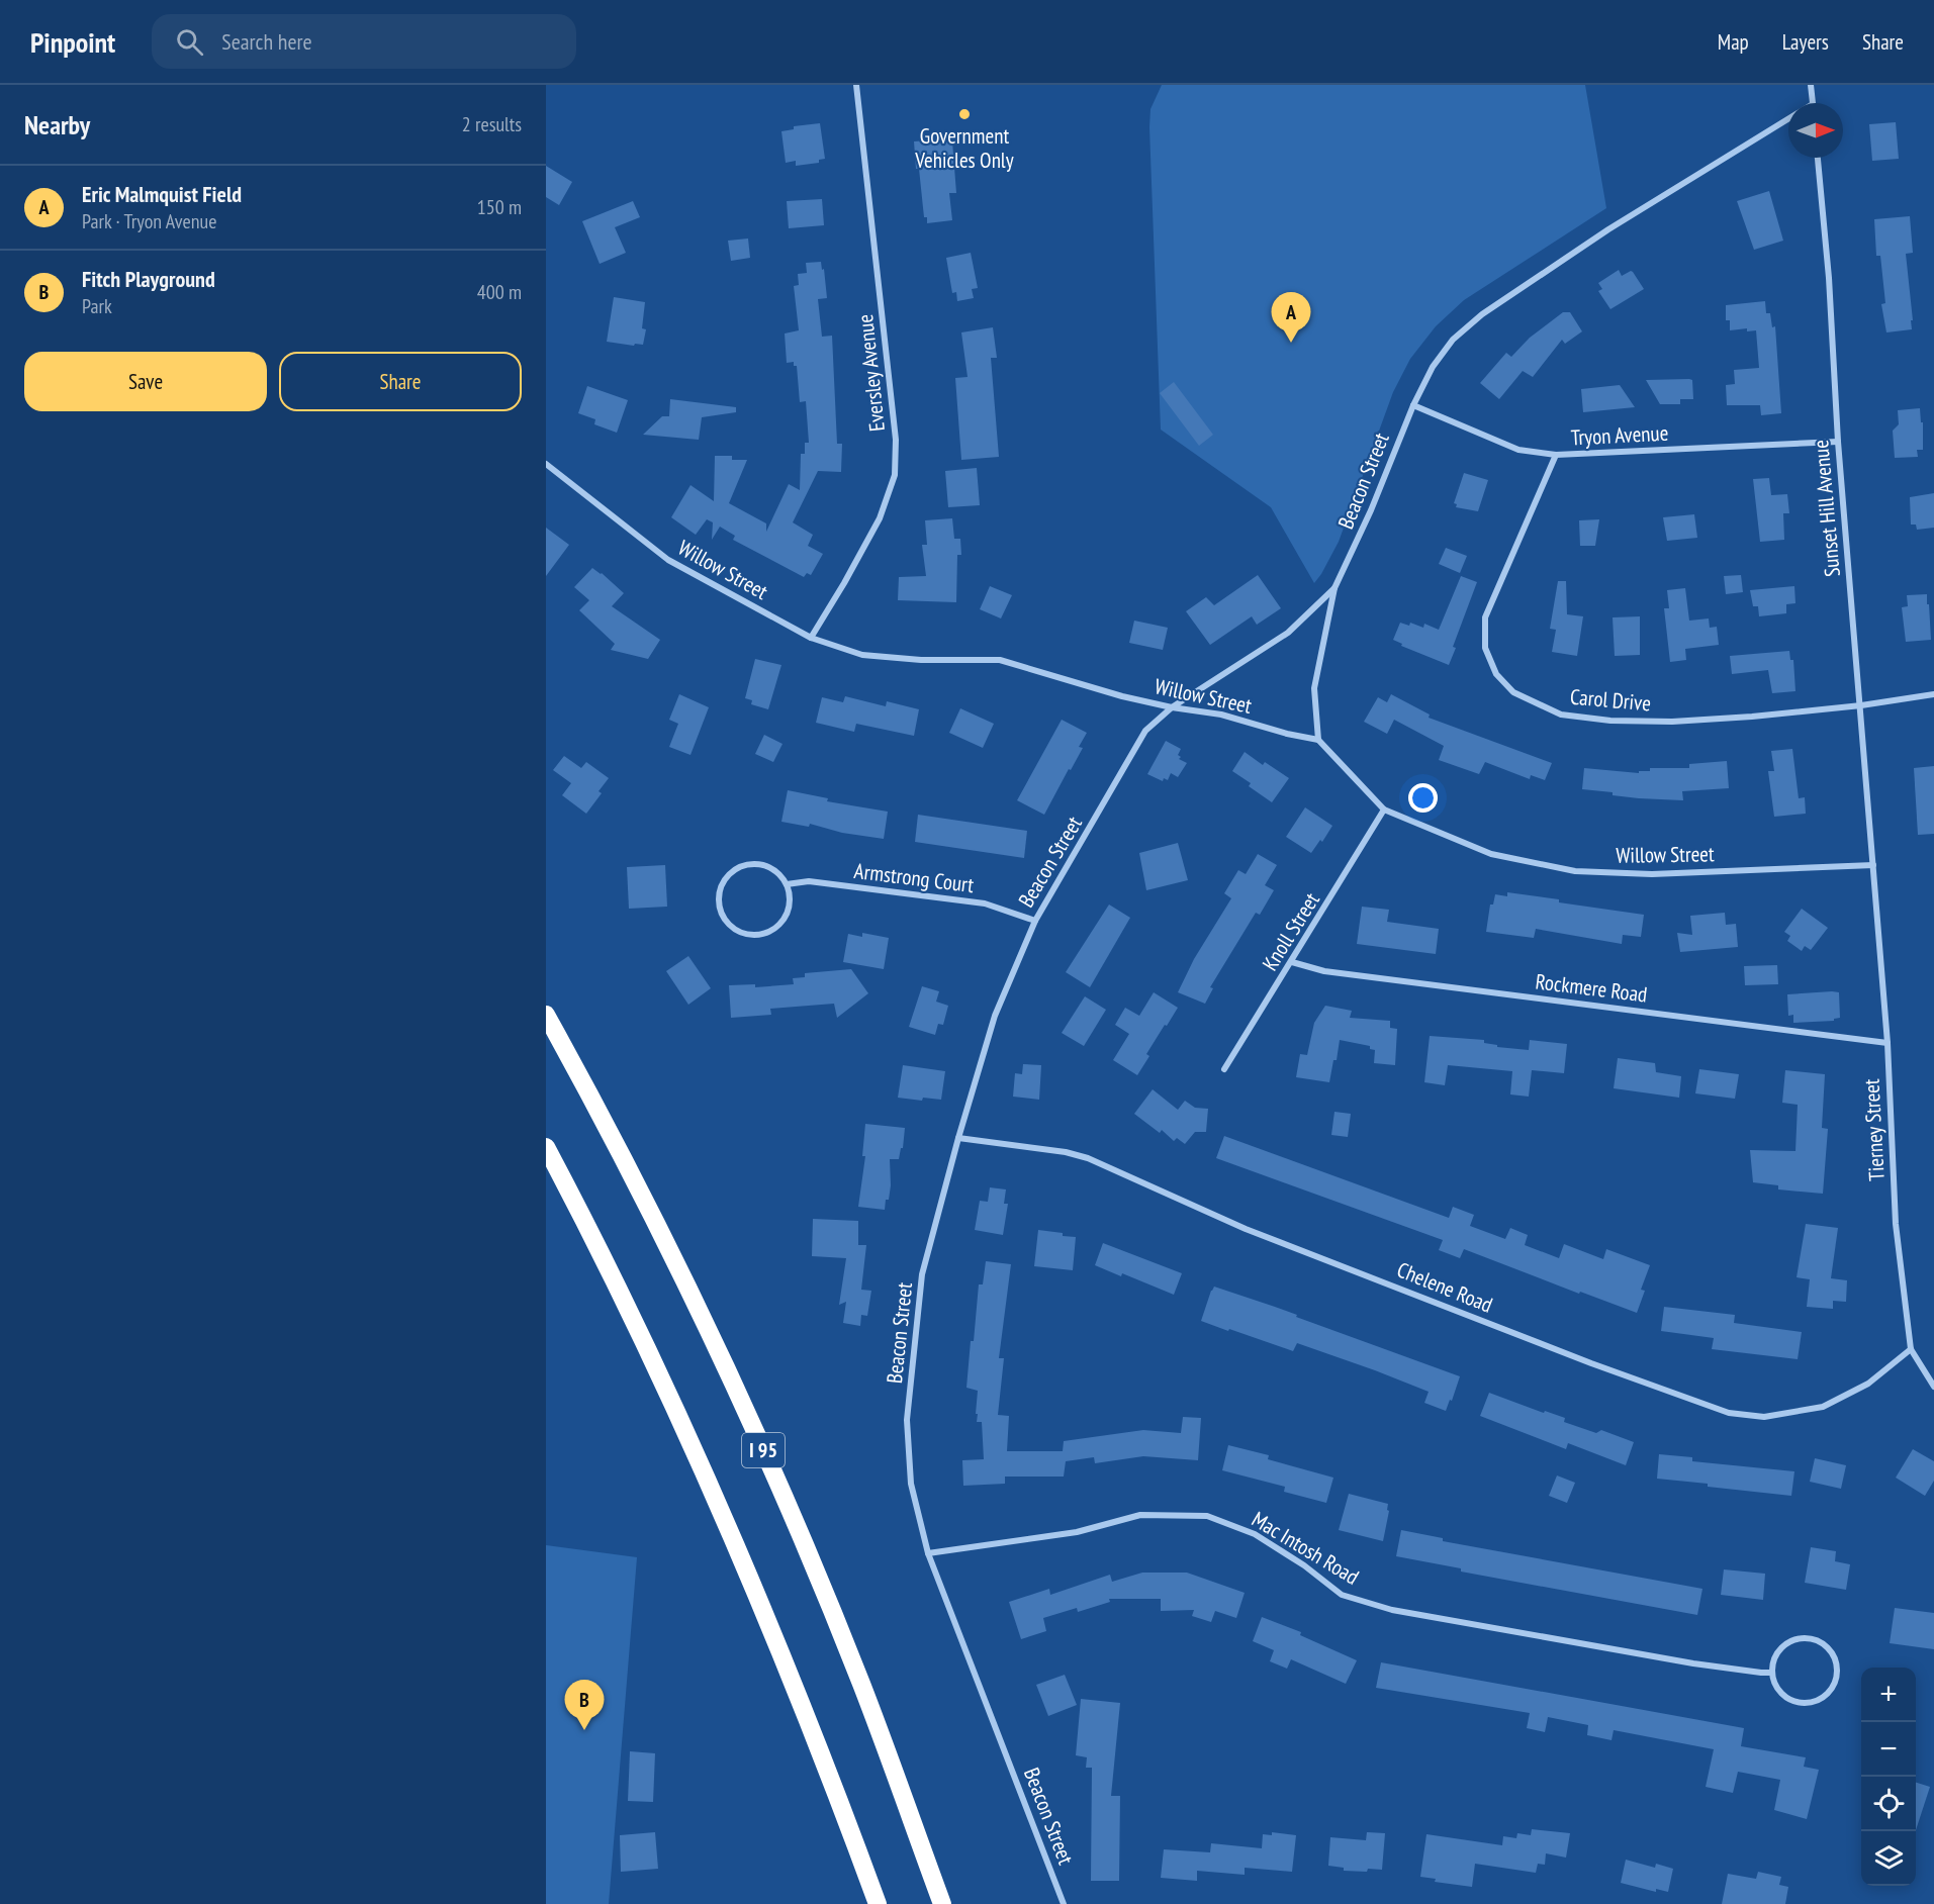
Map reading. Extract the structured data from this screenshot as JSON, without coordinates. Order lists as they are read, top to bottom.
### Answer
{
  "streets": {
    "highway": ["I 95"],
    "street": [
      "Eversley Avenue",
      "Tryon Avenue",
      "Beacon Street",
      "Sunset Hill Avenue",
      "Willow Street",
      "Carol Drive",
      "Armstrong Court",
      "Knoll Street",
      "Rockmere Road",
      "Tierney Street",
      "Chelene Road",
      "Mac Intosh Road"
    ]
  },
  "crossings": [
    ["Eversley Avenue", "Willow Street"],
    ["Tryon Avenue", "Beacon Street"],
    ["Tryon Avenue", "Sunset Hill Avenue"],
    ["Tryon Avenue", "Carol Drive"],
    ["Beacon Street", "Willow Street"],
    ["Beacon Street", "Armstrong Court"],
    ["Beacon Street", "Chelene Road"],
    ["Beacon Street", "Mac Intosh Road"],
    ["Sunset Hill Avenue", "Willow Street"],
    ["Sunset Hill Avenue", "Carol Drive"],
    ["Sunset Hill Avenue", "Tierney Street"],
    ["Willow Street", "Knoll Street"],
    ["Willow Street", "Tierney Street"],
    ["Knoll Street", "Rockmere Road"],
    ["Rockmere Road", "Tierney Street"],
    ["Tierney Street", "Chelene Road"]
  ],
  "places": ["Government Vehicles Only"],
  "north": "right",
  "page": {
    "header": "Pinpoint",
    "search": "Search here",
    "nav": ["Map", "Layers", "Share"],
    "heading": ["Nearby", "2 results"],
    "list": [
      {
        "mark": "A",
        "name": "Eric Malmquist Field",
        "note": "Park · Tryon Avenue",
        "value": "150 m"
      },
      {
        "mark": "B",
        "name": "Fitch Playground",
        "note": "Park",
        "value": "400 m"
      }
    ],
    "pins": ["A", "B"],
    "buttons": ["Save", "Share"],
    "map_buttons": ["+", "−"]
  }
}
